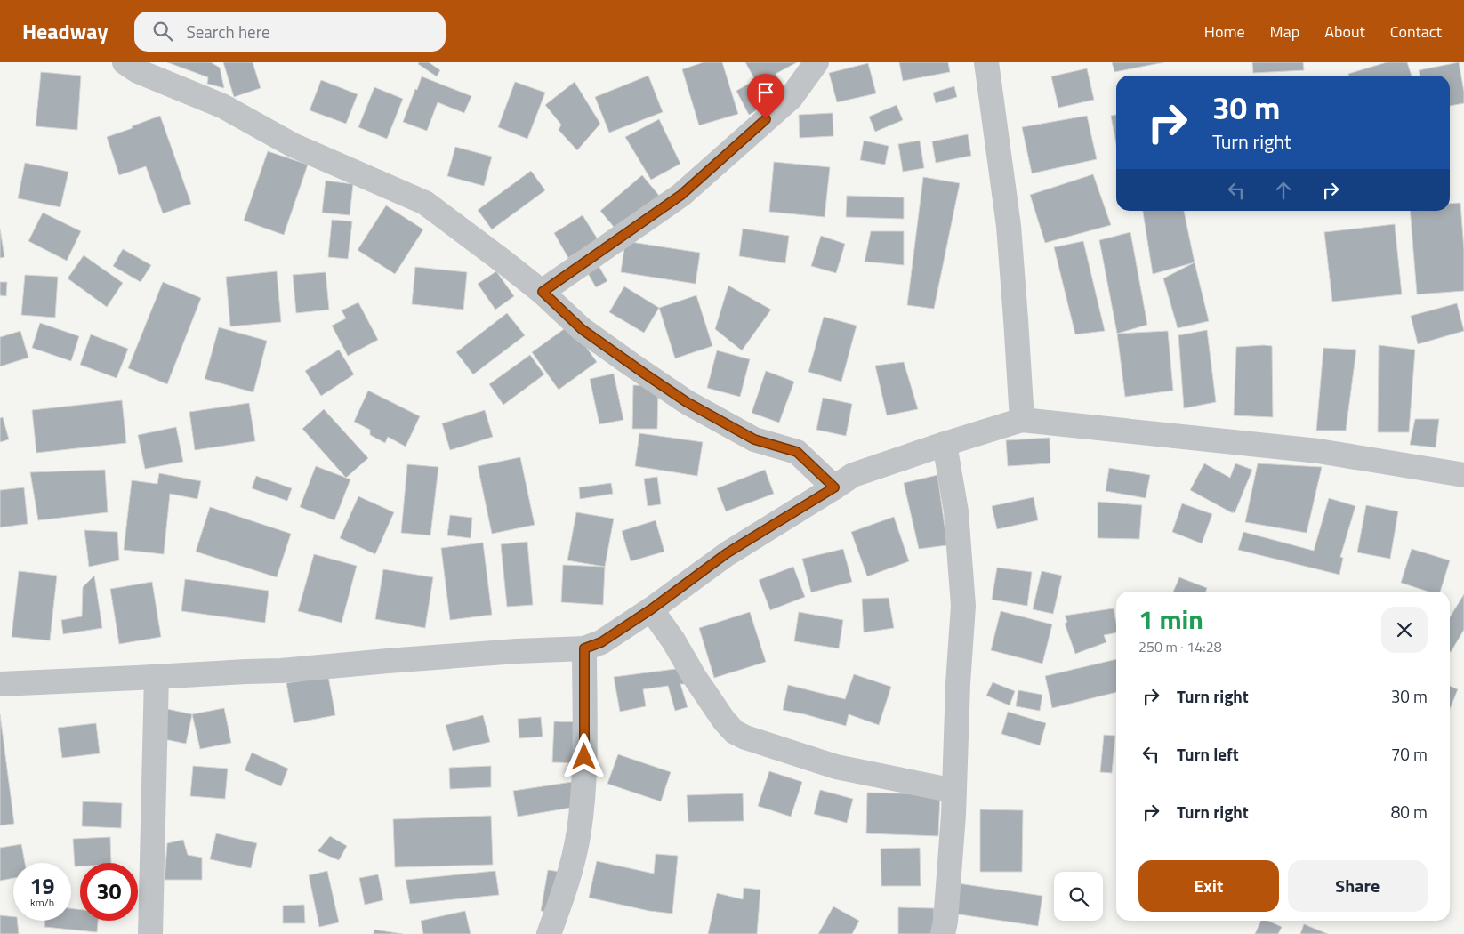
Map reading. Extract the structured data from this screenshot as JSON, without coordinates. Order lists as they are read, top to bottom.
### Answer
{
  "page": {
    "header": "Headway",
    "search": "Search here",
    "nav": [
      "Home",
      "Map",
      "About",
      "Contact"
    ],
    "turn": ["30 m", "Turn right"],
    "heading": ["1 min", "250 m · 14:28"],
    "list": [
      {
        "name": "Turn right",
        "value": "30 m"
      },
      {
        "name": "Turn left",
        "value": "70 m"
      },
      {
        "name": "Turn right",
        "value": "80 m"
      }
    ],
    "buttons": ["Exit", "Share"],
    "speed": "19 km/h",
    "limit": "30"
  }
}
